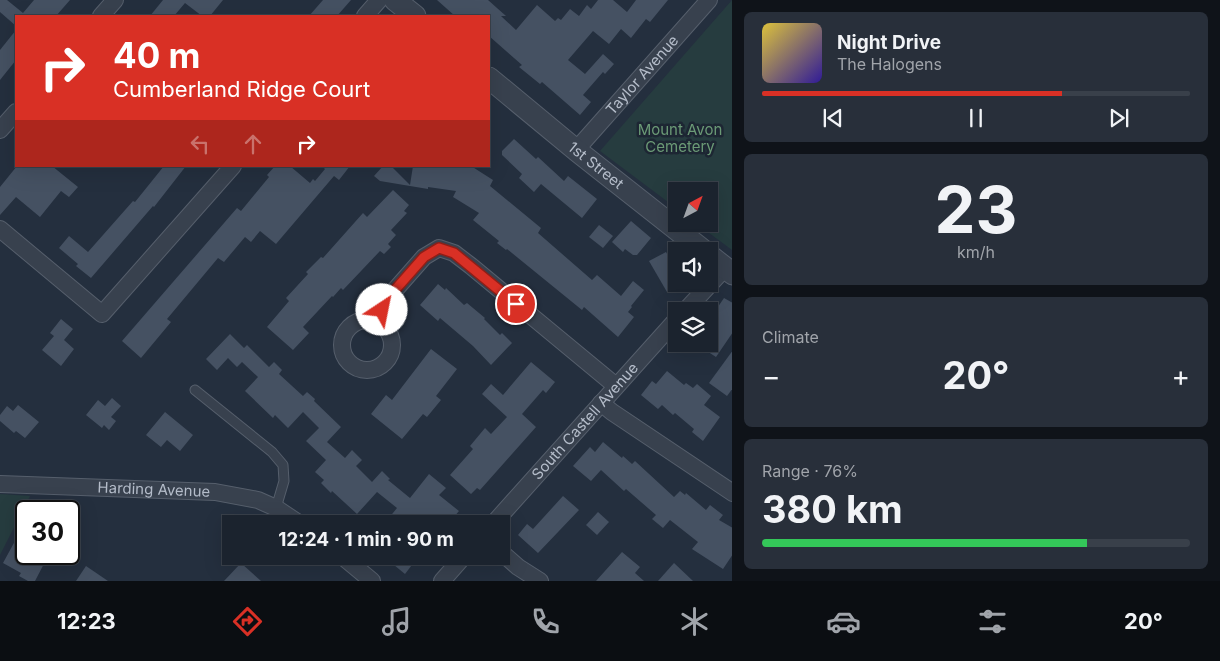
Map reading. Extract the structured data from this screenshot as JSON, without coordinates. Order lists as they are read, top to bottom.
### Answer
{
  "streets": {
    "street": [
      "Taylor Avenue",
      "1st Street",
      "South Castell Avenue",
      "Harding Avenue"
    ]
  },
  "crossings": [
    ["Taylor Avenue", "1st Street"]
  ],
  "parks": ["Mount Avon Cemetery"],
  "north": "top right",
  "page": {
    "turn": ["40 m", "Cumberland Ridge Court"],
    "song": ["Night Drive", "The Halogens"],
    "tile": [
      ["23", "km/h"],
      "Climate",
      ["Range · 76%", "380 km"]
    ],
    "heat": ["−", "20°", "+"],
    "limit": "30",
    "trip": "12:24 · 1 min · 90 m",
    "tabs": ["12:23", "20°"]
  }
}
